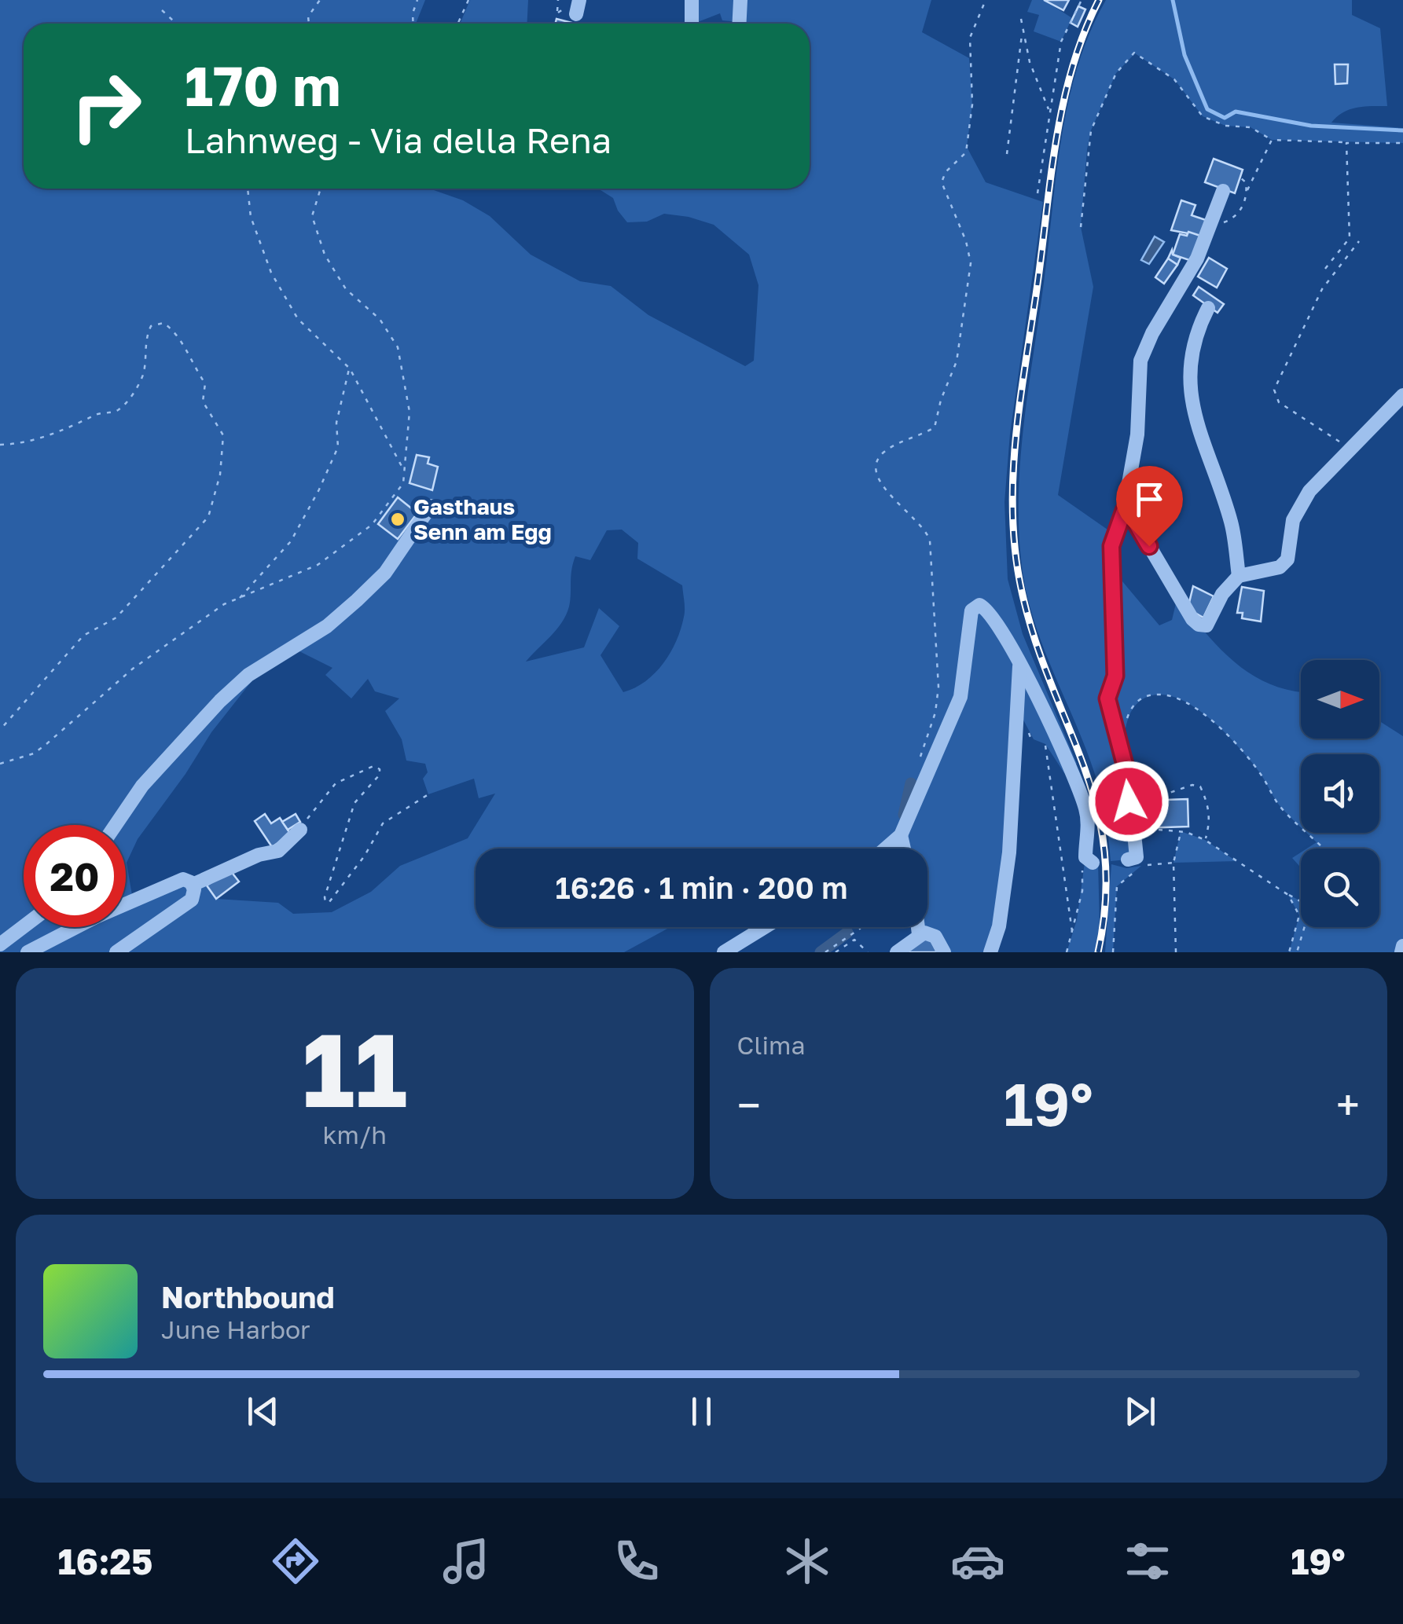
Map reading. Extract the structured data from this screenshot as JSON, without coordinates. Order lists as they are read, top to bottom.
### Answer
{
  "places": ["Gasthaus Senn am Egg"],
  "north": "right",
  "page": {
    "turn": ["170 m", "Lahnweg - Via della Rena"],
    "limit": "20",
    "trip": "16:26 · 1 min · 200 m",
    "tile": [
      ["11", "km/h"],
      "Clima"
    ],
    "heat": ["−", "19°", "+"],
    "song": ["Northbound", "June Harbor"],
    "tabs": ["16:25", "19°"]
  }
}
